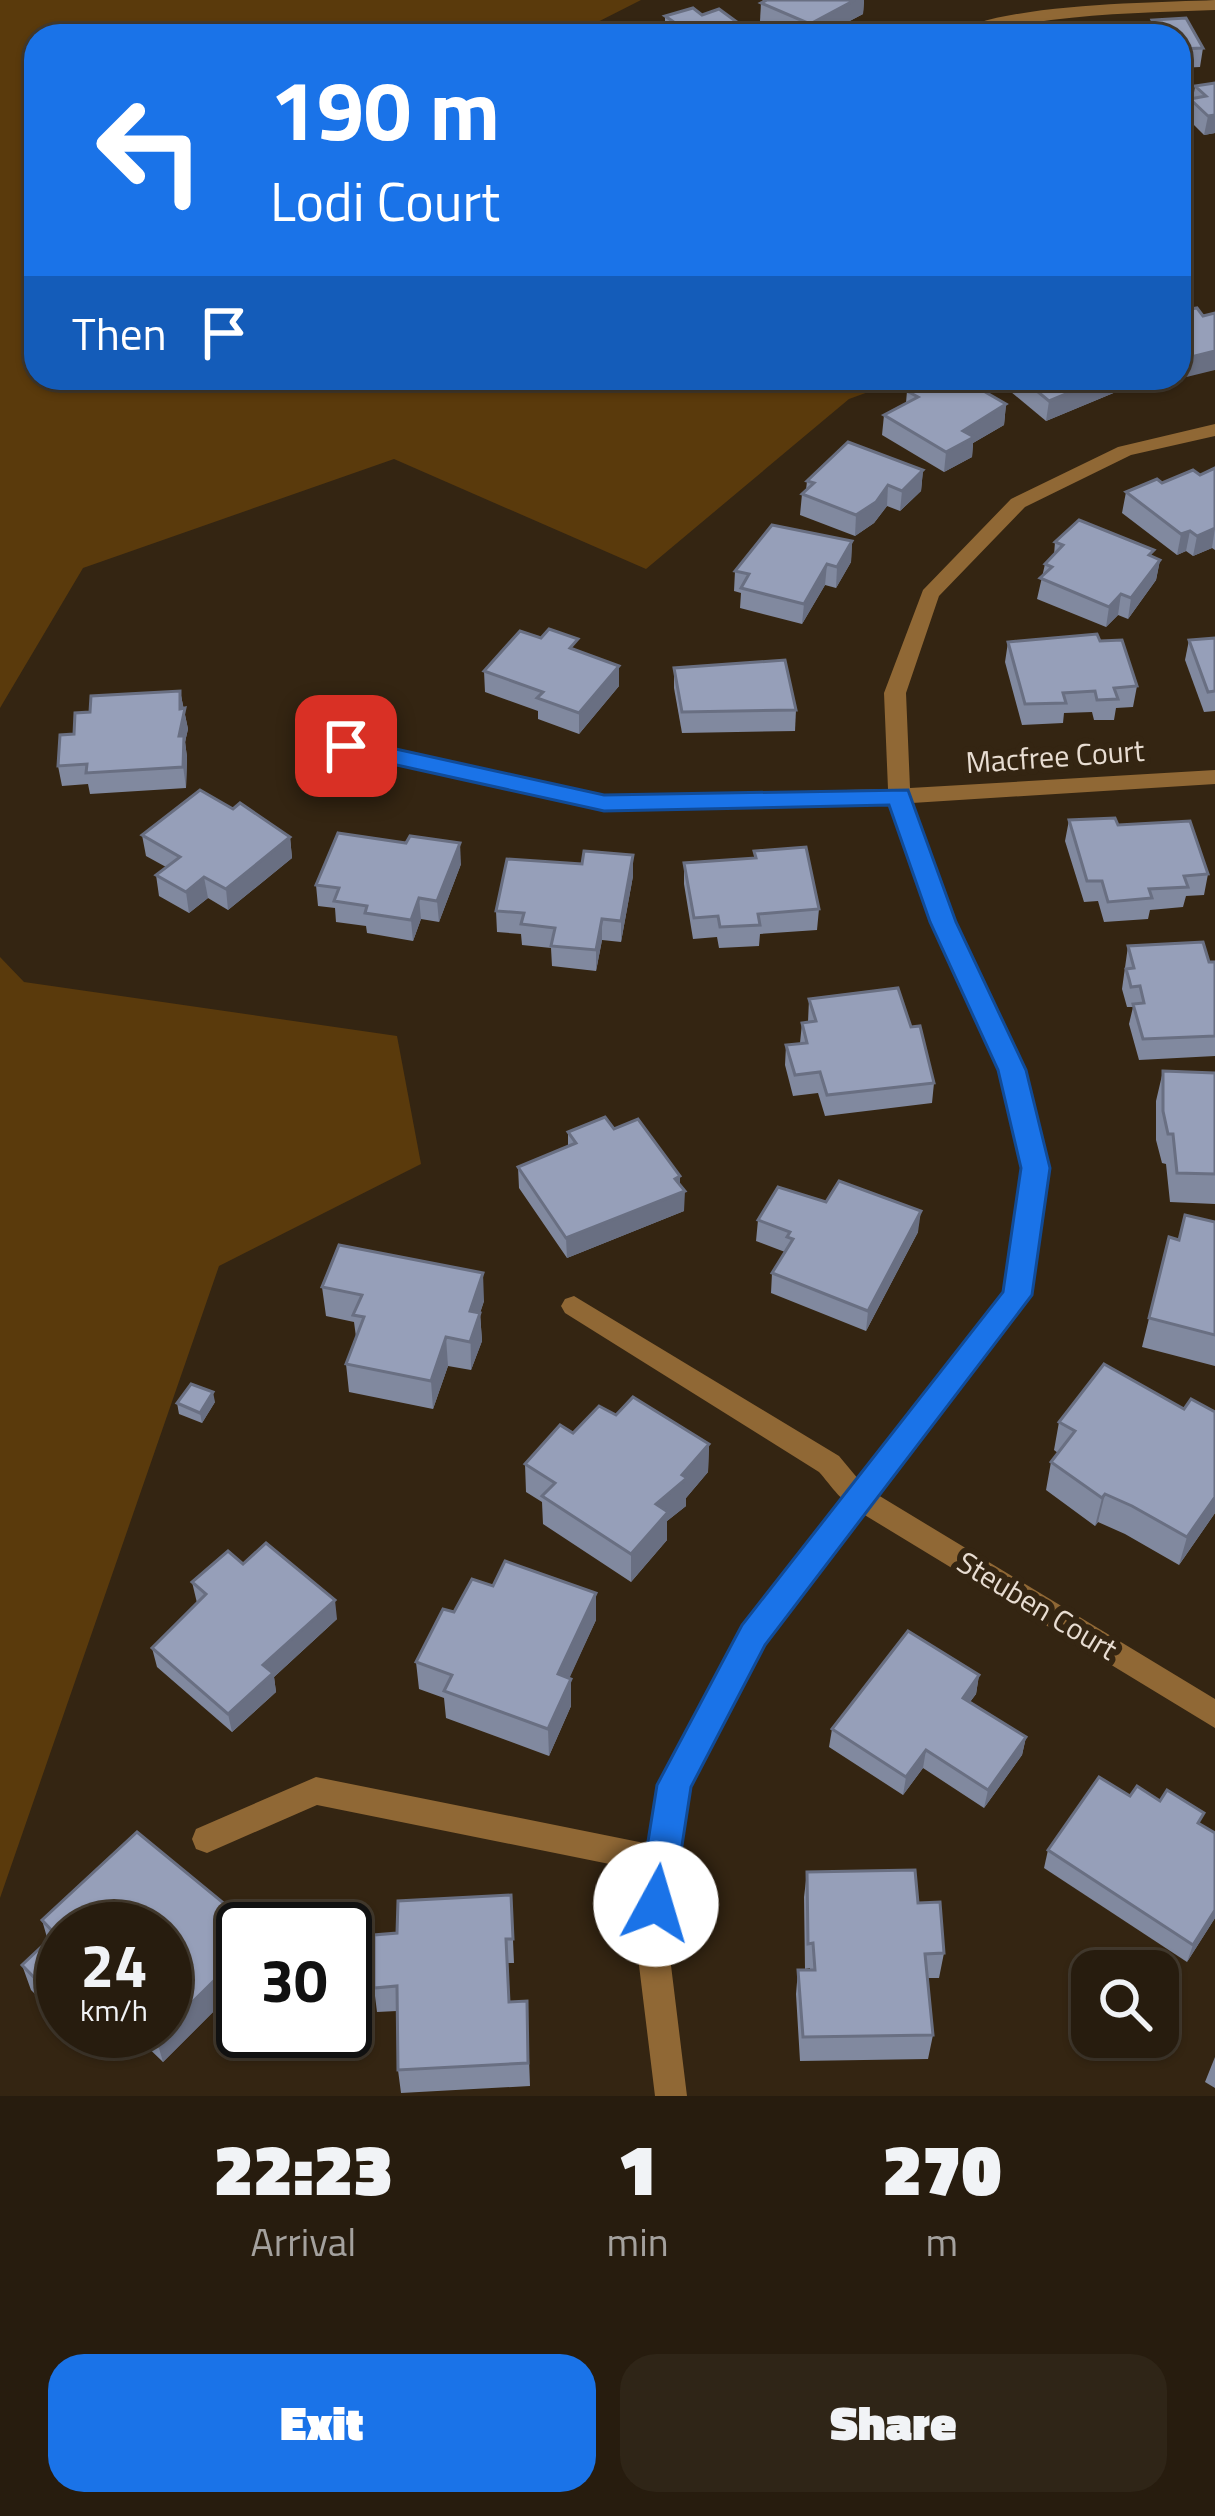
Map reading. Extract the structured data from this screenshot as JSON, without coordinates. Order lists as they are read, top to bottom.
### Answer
{
  "streets": {
    "street": ["Macfree Court", "Steuben Court"]
  },
  "page": {
    "turn": ["190 m", "Lodi Court"],
    "then": "Then",
    "speed": "24 km/h",
    "limit": "30",
    "eta": [
      "22:23",
      "Arrival",
      "1",
      "min",
      "270",
      "m"
    ],
    "buttons": ["Exit", "Share"]
  }
}
